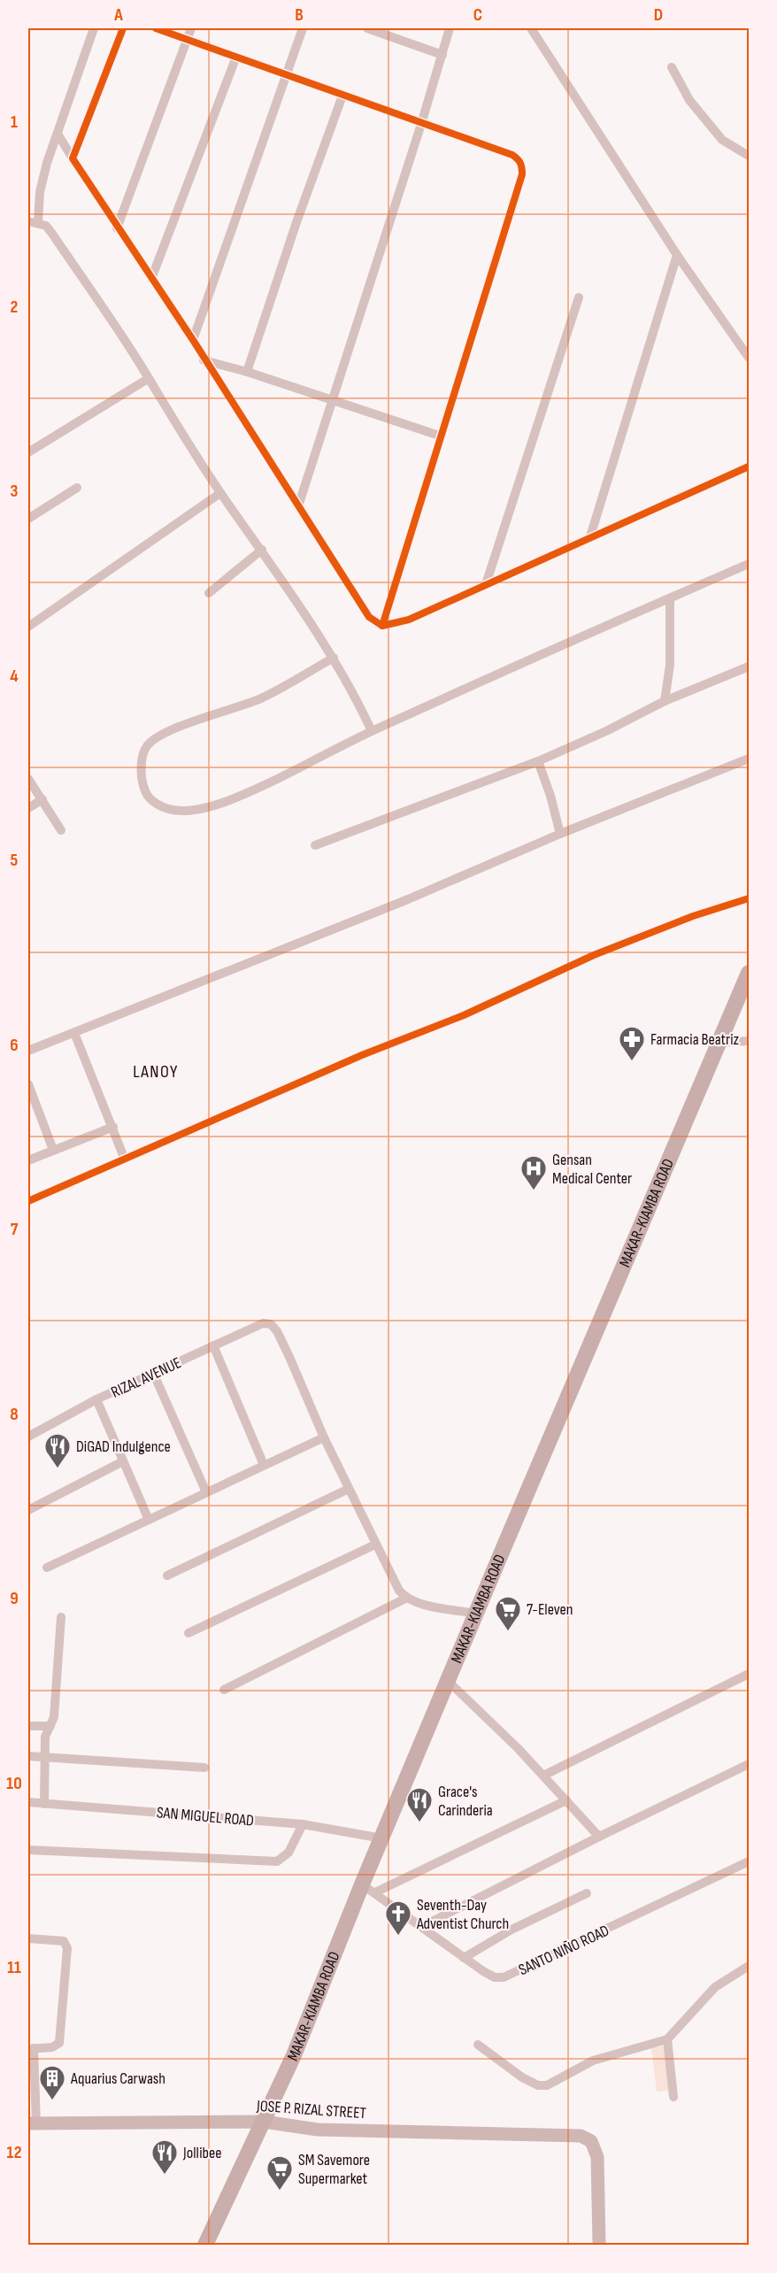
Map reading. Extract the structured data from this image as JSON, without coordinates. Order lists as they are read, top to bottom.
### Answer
{
  "streets": {
    "main road": ["MAKAR-KIAMBA ROAD"],
    "street": [
      "RIZAL AVENUE",
      "SAN MIGUEL ROAD",
      "SANTO NIÑO ROAD",
      "JOSE P. RIZAL STREET"
    ]
  },
  "crossings": [
    ["MAKAR-KIAMBA ROAD", "SAN MIGUEL ROAD"],
    ["MAKAR-KIAMBA ROAD", "SANTO NIÑO ROAD"],
    ["MAKAR-KIAMBA ROAD", "JOSE P. RIZAL STREET"]
  ],
  "districts": ["LANOY"],
  "places": {
    "pharmacy": ["Farmacia Beatriz"],
    "hospital": ["Gensan Medical Center"],
    "restaurant": ["DiGAD Indulgence", "Grace's Carinderia", "Jollibee"],
    "supermarket": ["7-Eleven", "SM Savemore Supermarket"],
    "church": ["Seventh-Day Adventist Church"],
    "building": ["Aquarius Carwash"]
  },
  "grid": {
    "columns": [
      "A",
      "B",
      "C",
      "D"
    ],
    "rows": [
      "1",
      "2",
      "3",
      "4",
      "5",
      "6",
      "7",
      "8",
      "9",
      "10",
      "11",
      "12"
    ]
  }
}
